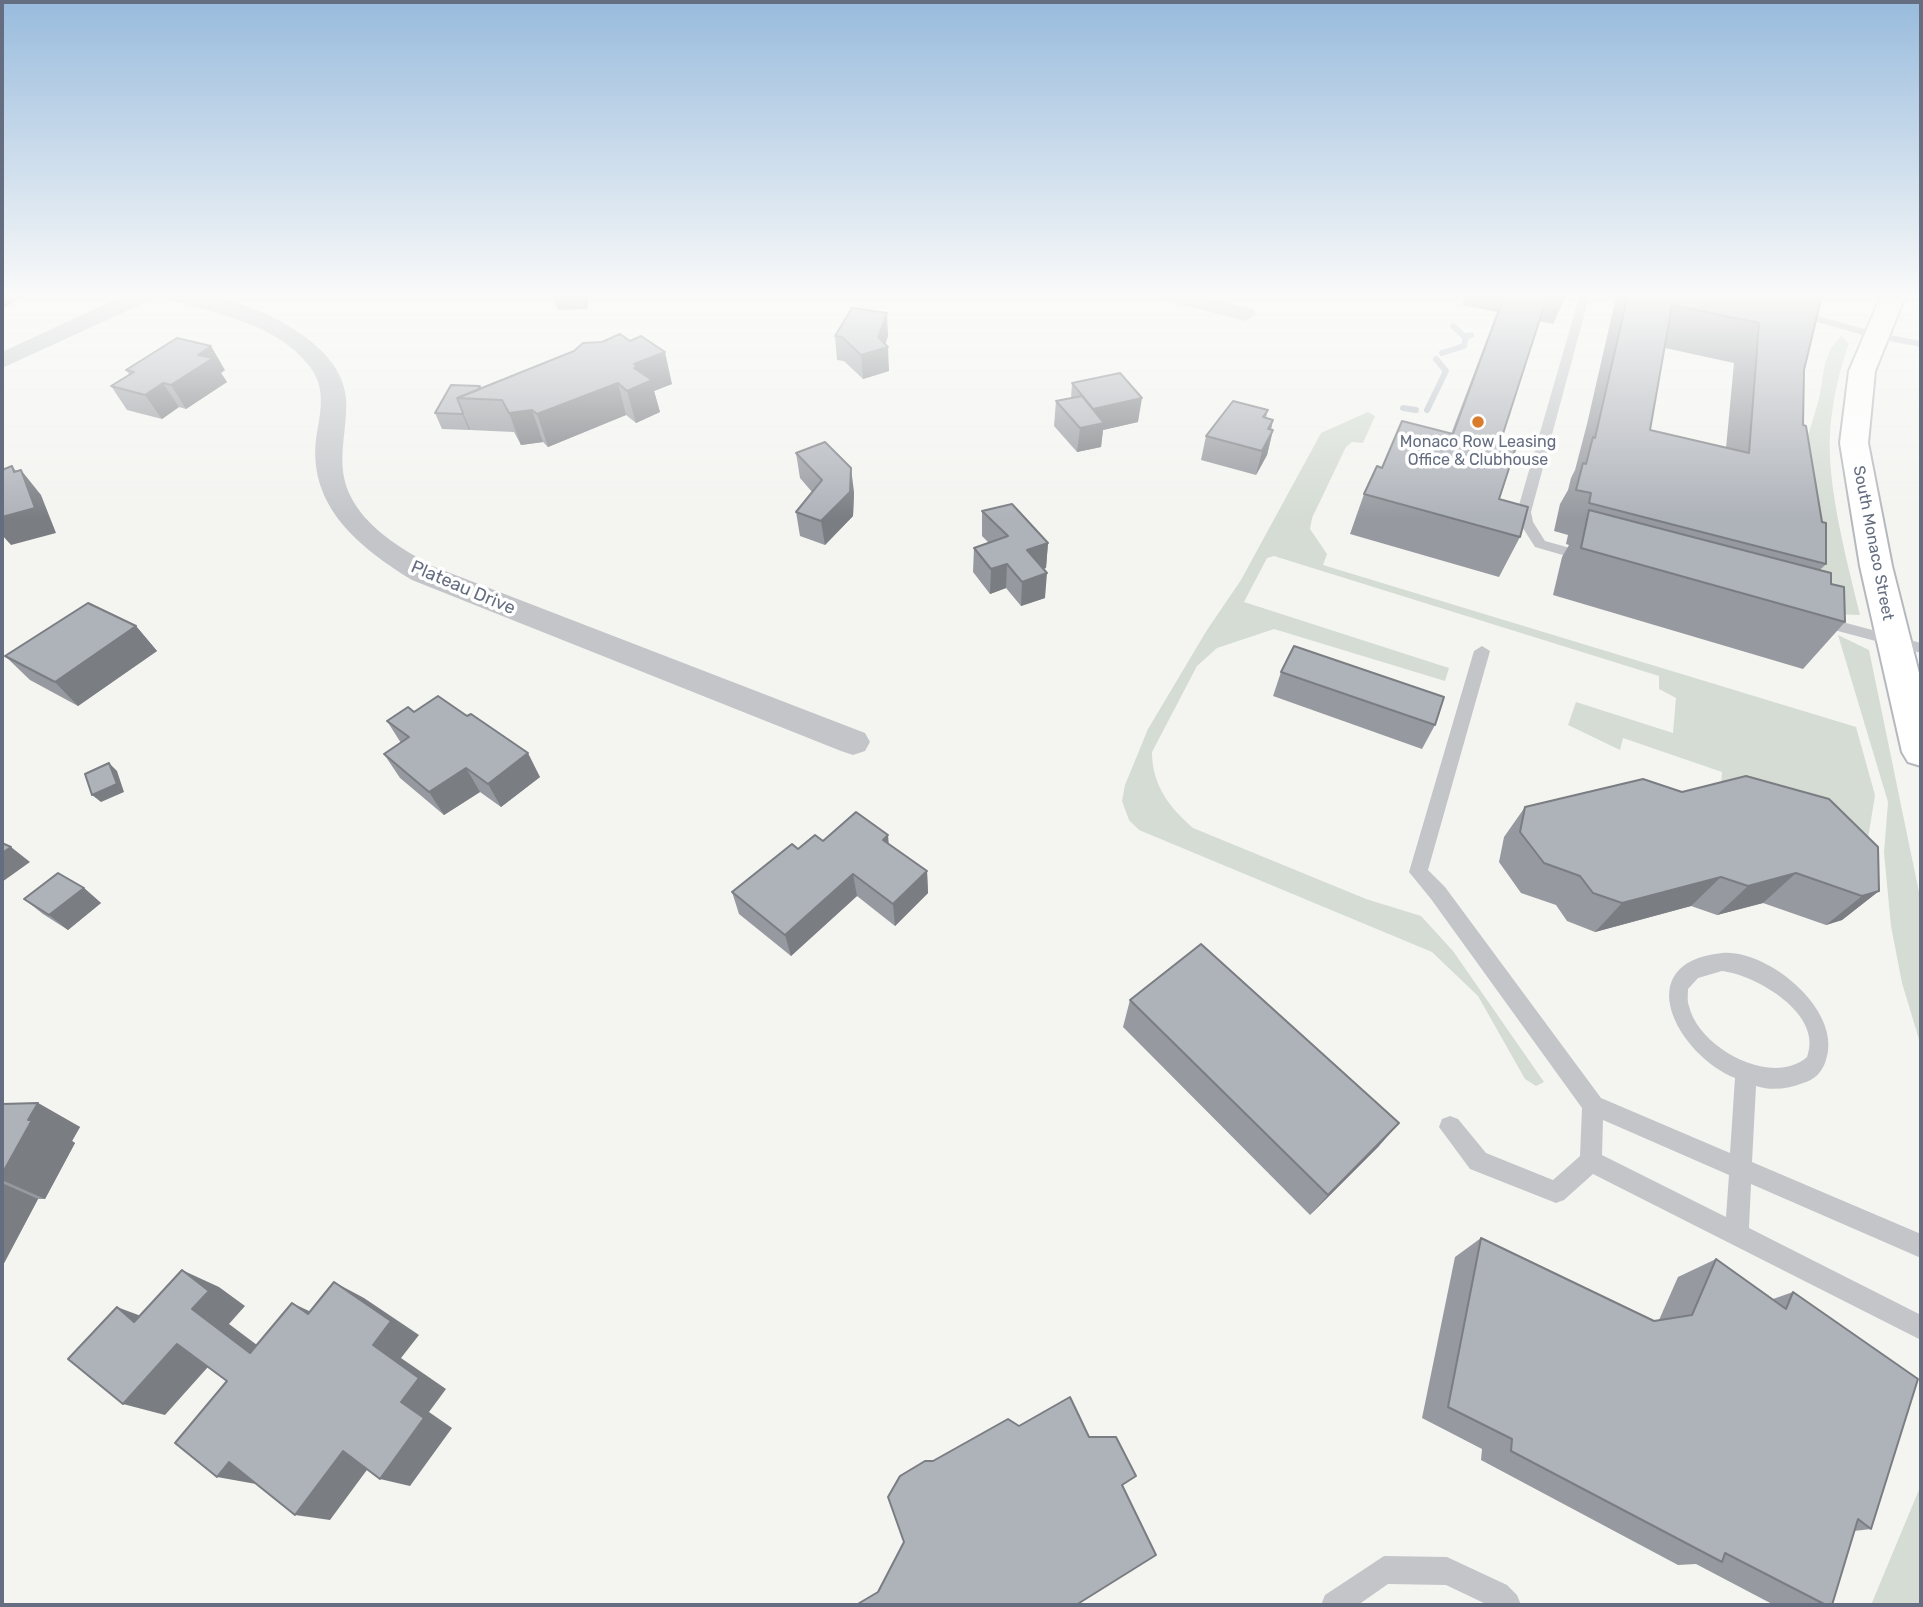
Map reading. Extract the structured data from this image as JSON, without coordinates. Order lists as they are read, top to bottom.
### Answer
{
  "streets": {
    "main road": ["South Monaco Street"],
    "street": ["Plateau Drive"]
  },
  "places": ["Monaco Row Leasing Office & Clubhouse"]
}
